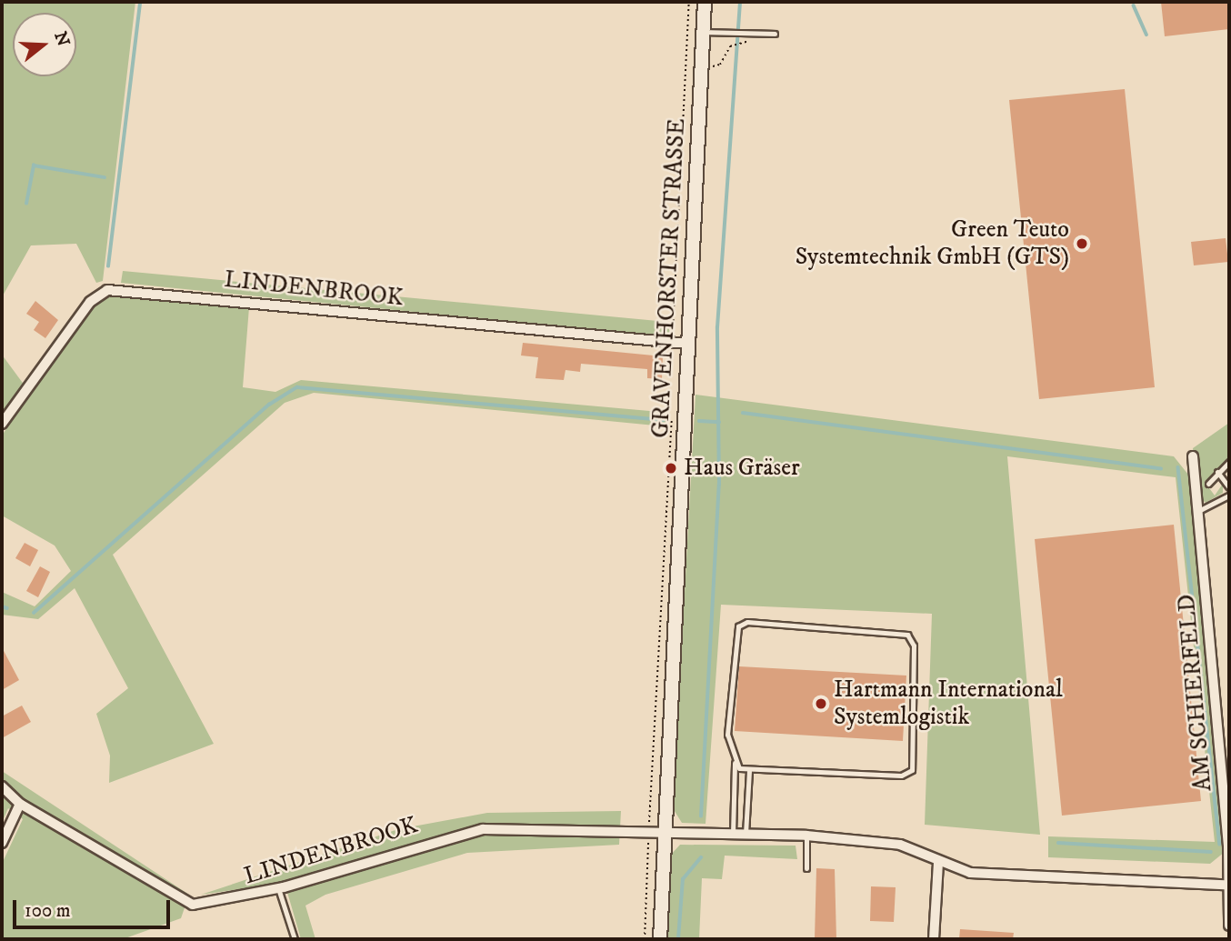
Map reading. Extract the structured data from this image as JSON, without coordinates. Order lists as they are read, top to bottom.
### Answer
{
  "streets": {
    "main road": ["GRAVENHORSTER STRASSE"],
    "street": ["LINDENBROOK", "AM SCHIERFELD"]
  },
  "crossings": [
    ["GRAVENHORSTER STRASSE", "LINDENBROOK"],
    ["LINDENBROOK", "AM SCHIERFELD"]
  ],
  "places": ["Green Teuto Systemtechnik GmbH (GTS)", "Haus Gräser", "Hartmann International Systemlogistik"],
  "scale_bar": "100 m",
  "north": "right"
}
